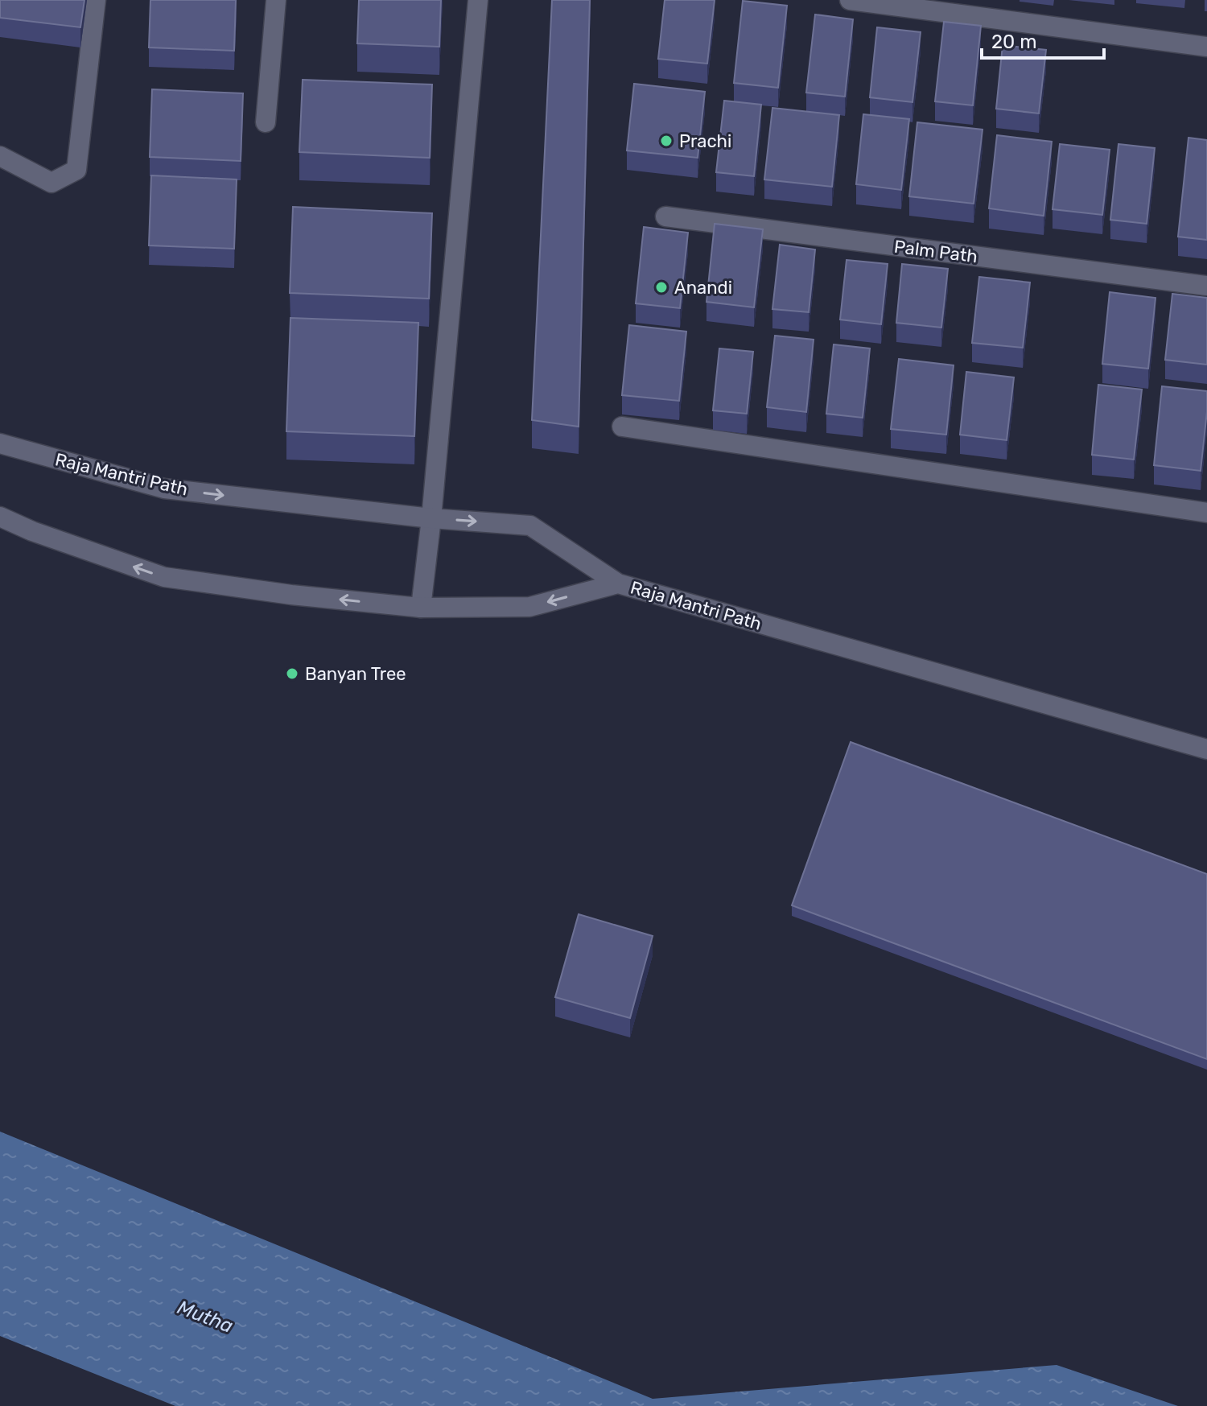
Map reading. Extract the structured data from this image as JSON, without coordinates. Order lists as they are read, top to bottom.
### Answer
{
  "streets": {
    "street": ["Palm Path", "Raja Mantri Path"]
  },
  "water": ["Mutha"],
  "places": ["Prachi", "Anandi", "Banyan Tree"],
  "scale_bar": "20 m"
}
